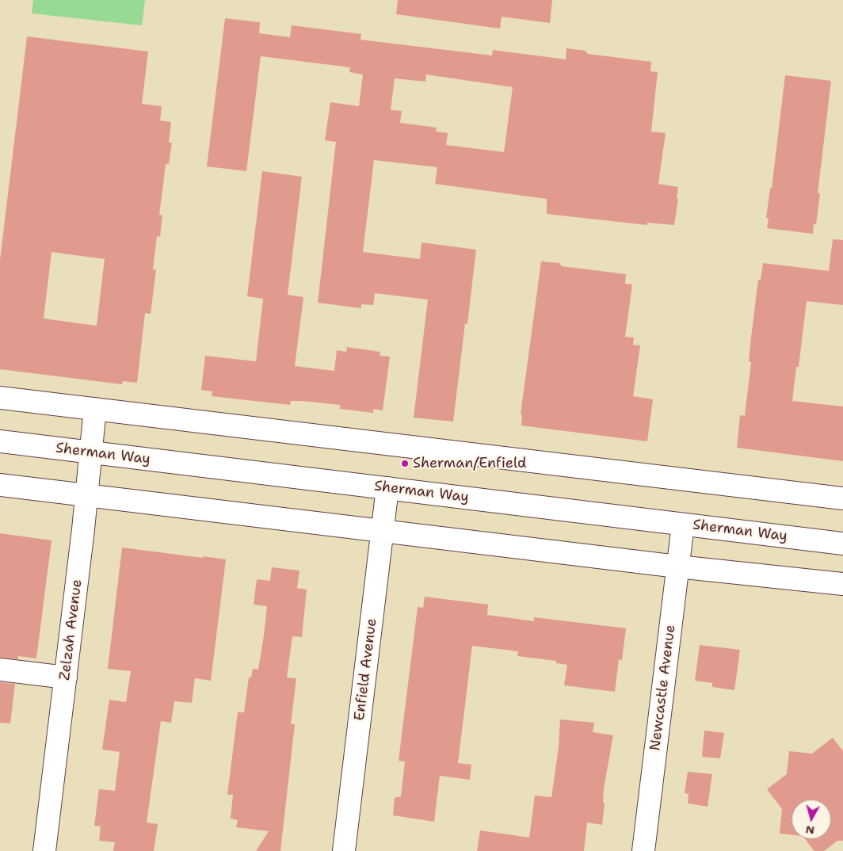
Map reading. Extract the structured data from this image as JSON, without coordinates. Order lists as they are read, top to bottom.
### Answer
{
  "streets": {
    "street": [
      "Sherman Way",
      "Zelzah Avenue",
      "Enfield Avenue",
      "Newcastle Avenue"
    ]
  },
  "crossings": [
    ["Sherman Way", "Zelzah Avenue"],
    ["Sherman Way", "Enfield Avenue"],
    ["Sherman Way", "Newcastle Avenue"]
  ],
  "places": ["Sherman/Enfield"],
  "north": "bottom"
}
